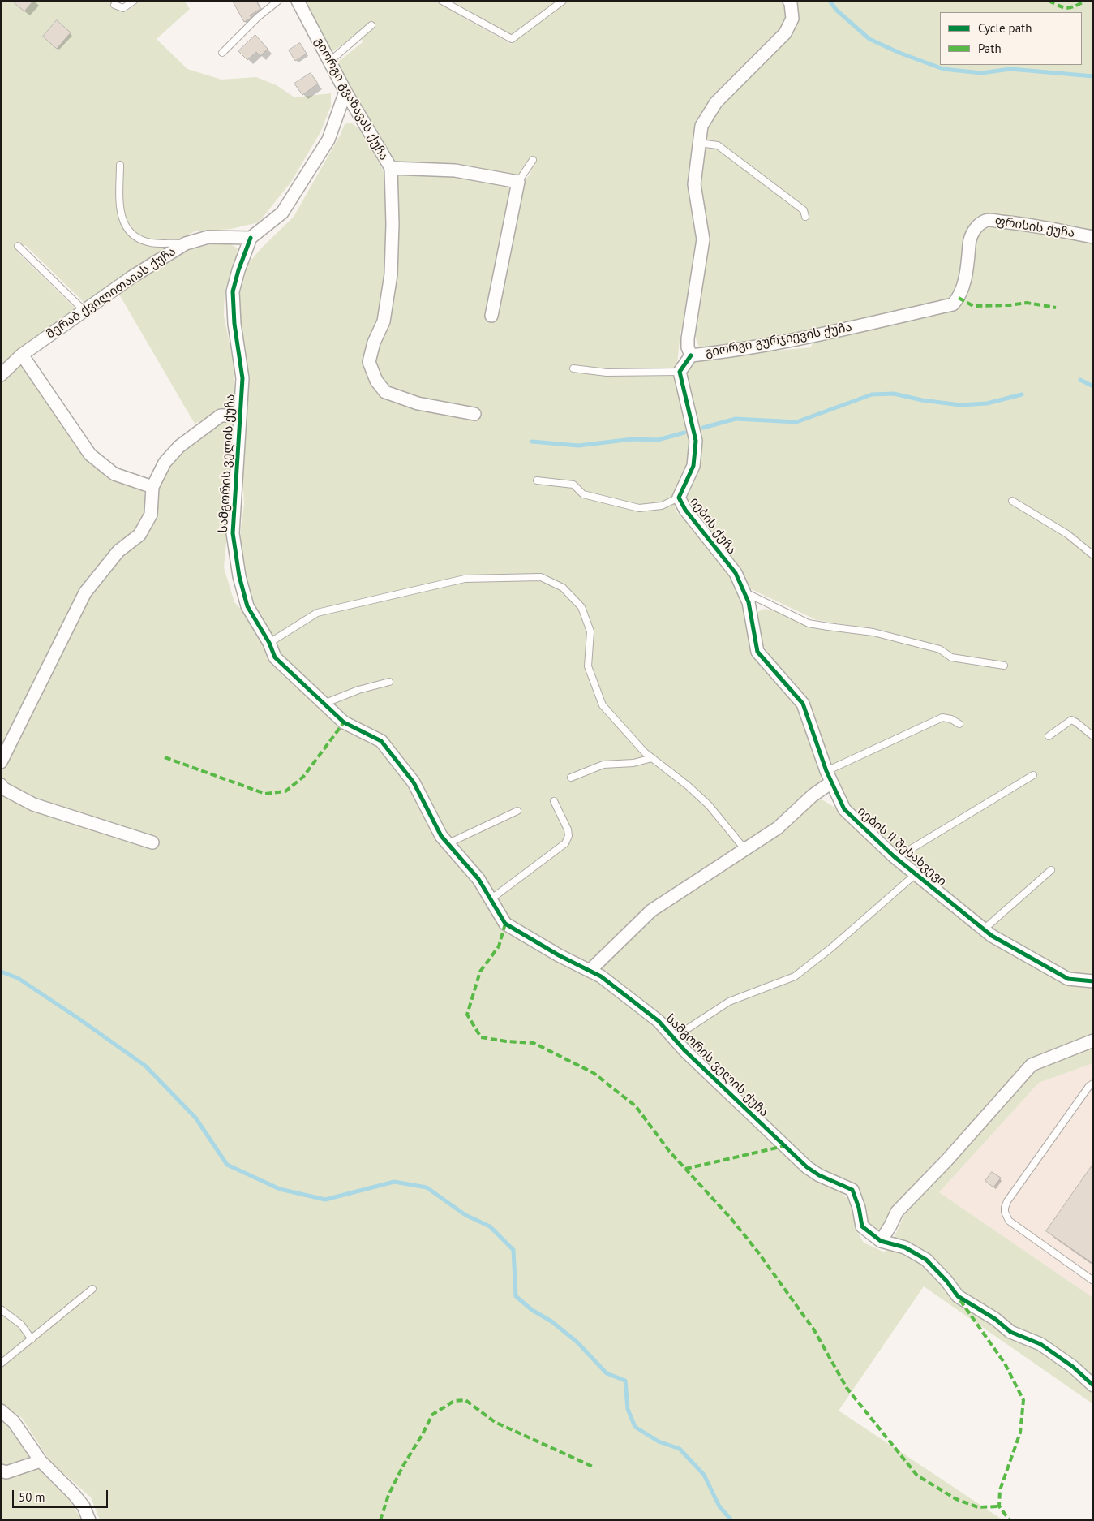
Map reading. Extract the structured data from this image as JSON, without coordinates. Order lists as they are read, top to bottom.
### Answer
{
  "streets": {
    "street": [
      "გიორგი გვაზავას ქუჩა",
      "ფრისის ქუჩა",
      "მერაბ ქვილითაიას ქუჩა",
      "გიორგი გურჯიევის ქუჩა",
      "სამგორის ველის ქუჩა",
      "იების ქუჩა",
      "იების II შესახვევი"
    ]
  },
  "crossings": [
    ["ფრისის ქუჩა", "გიორგი გურჯიევის ქუჩა"],
    ["მერაბ ქვილითაიას ქუჩა", "სამგორის ველის ქუჩა"],
    ["იების ქუჩა", "იების II შესახვევი"]
  ],
  "legend": ["Cycle path", "Path"],
  "scale_bar": "50 m"
}
